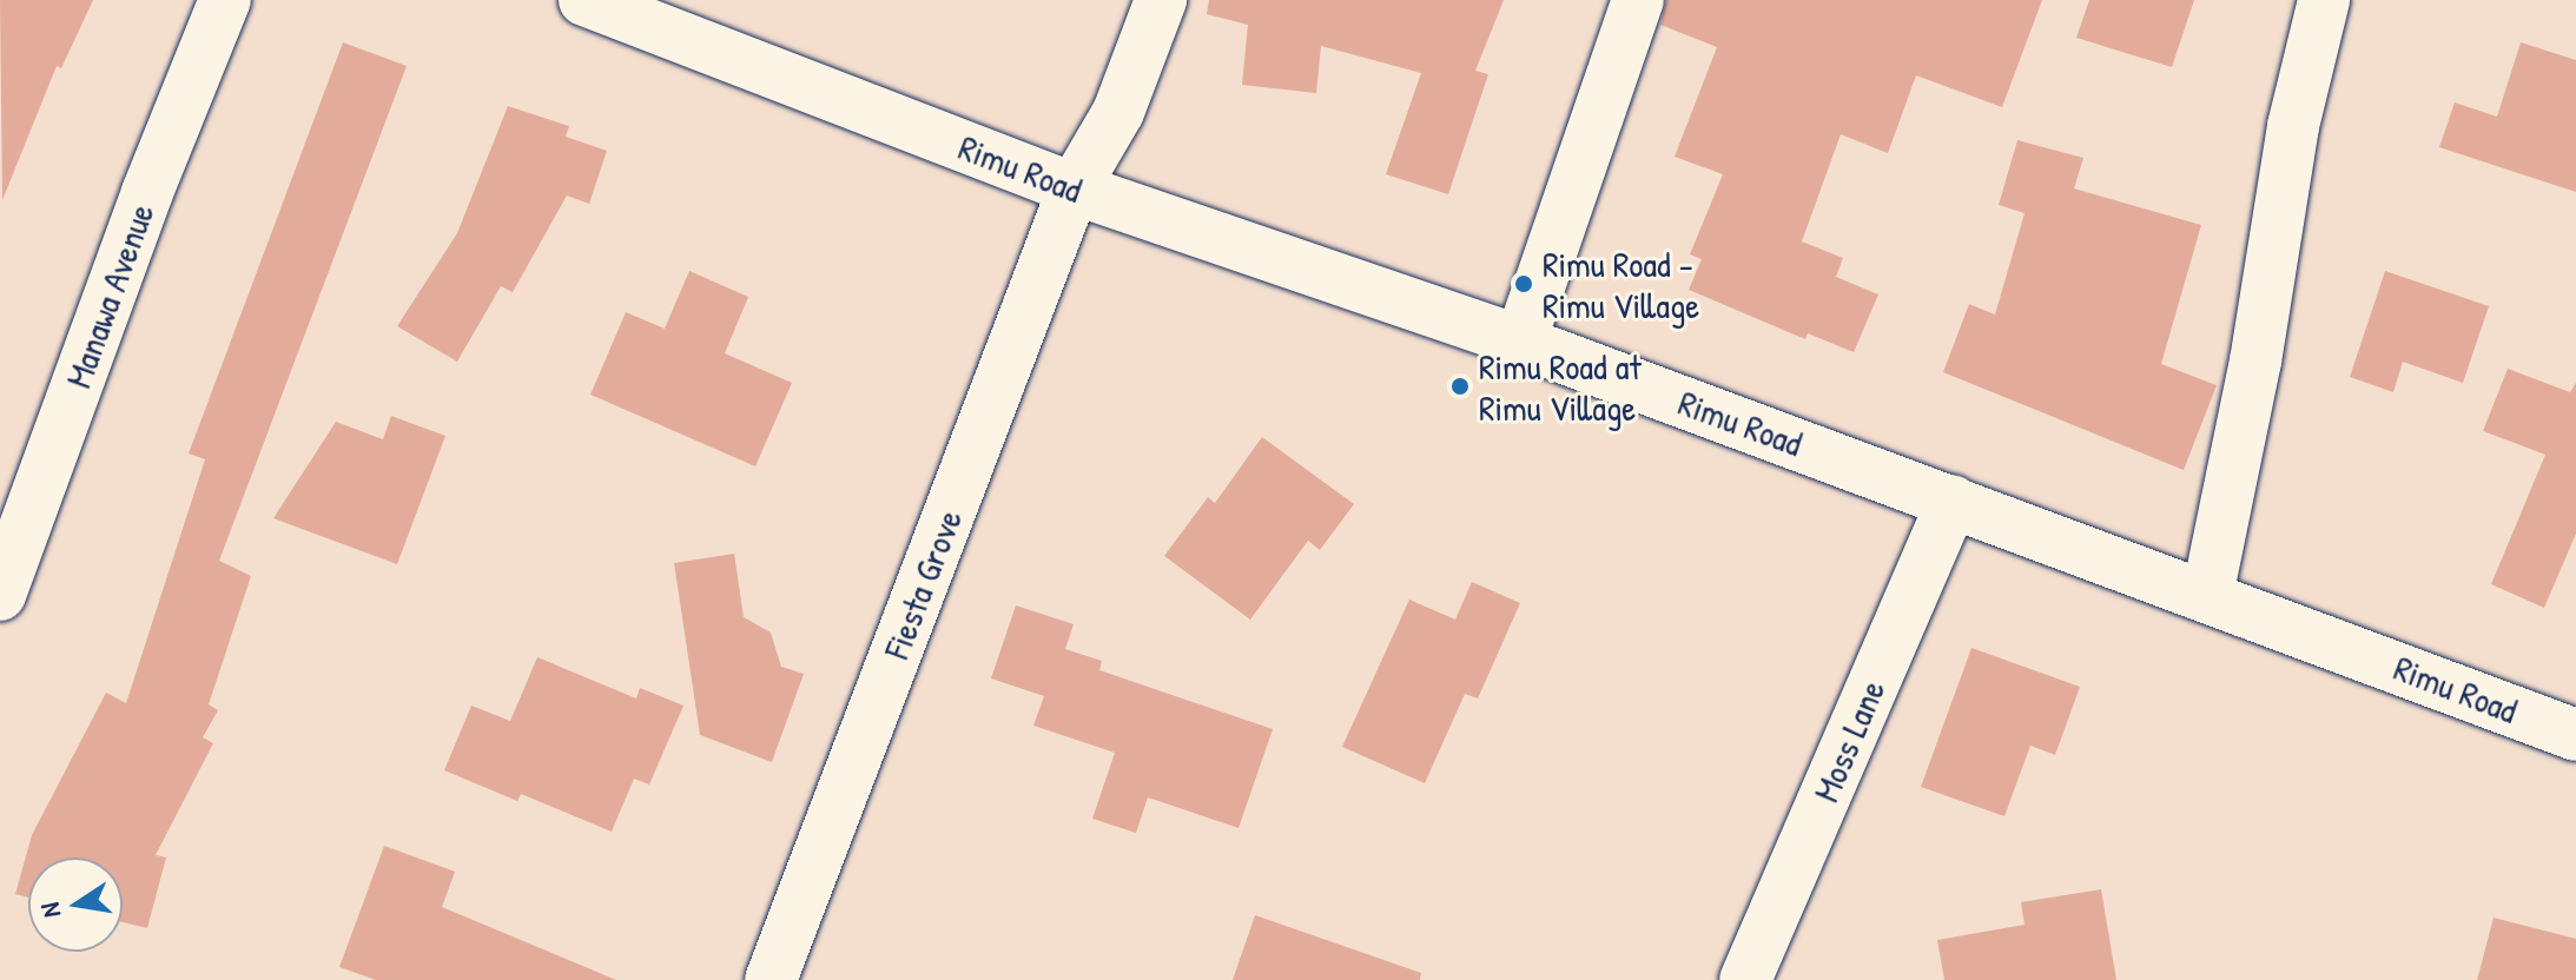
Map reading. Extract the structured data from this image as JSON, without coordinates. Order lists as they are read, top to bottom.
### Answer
{
  "streets": {
    "street": [
      "Rimu Road",
      "Manawa Avenue",
      "Fiesta Grove",
      "Moss Lane"
    ]
  },
  "crossings": [
    ["Rimu Road", "Fiesta Grove"],
    ["Rimu Road", "Moss Lane"]
  ],
  "places": ["Rimu Road - Rimu Village", "Rimu Road at Rimu Village"],
  "north": "left"
}
